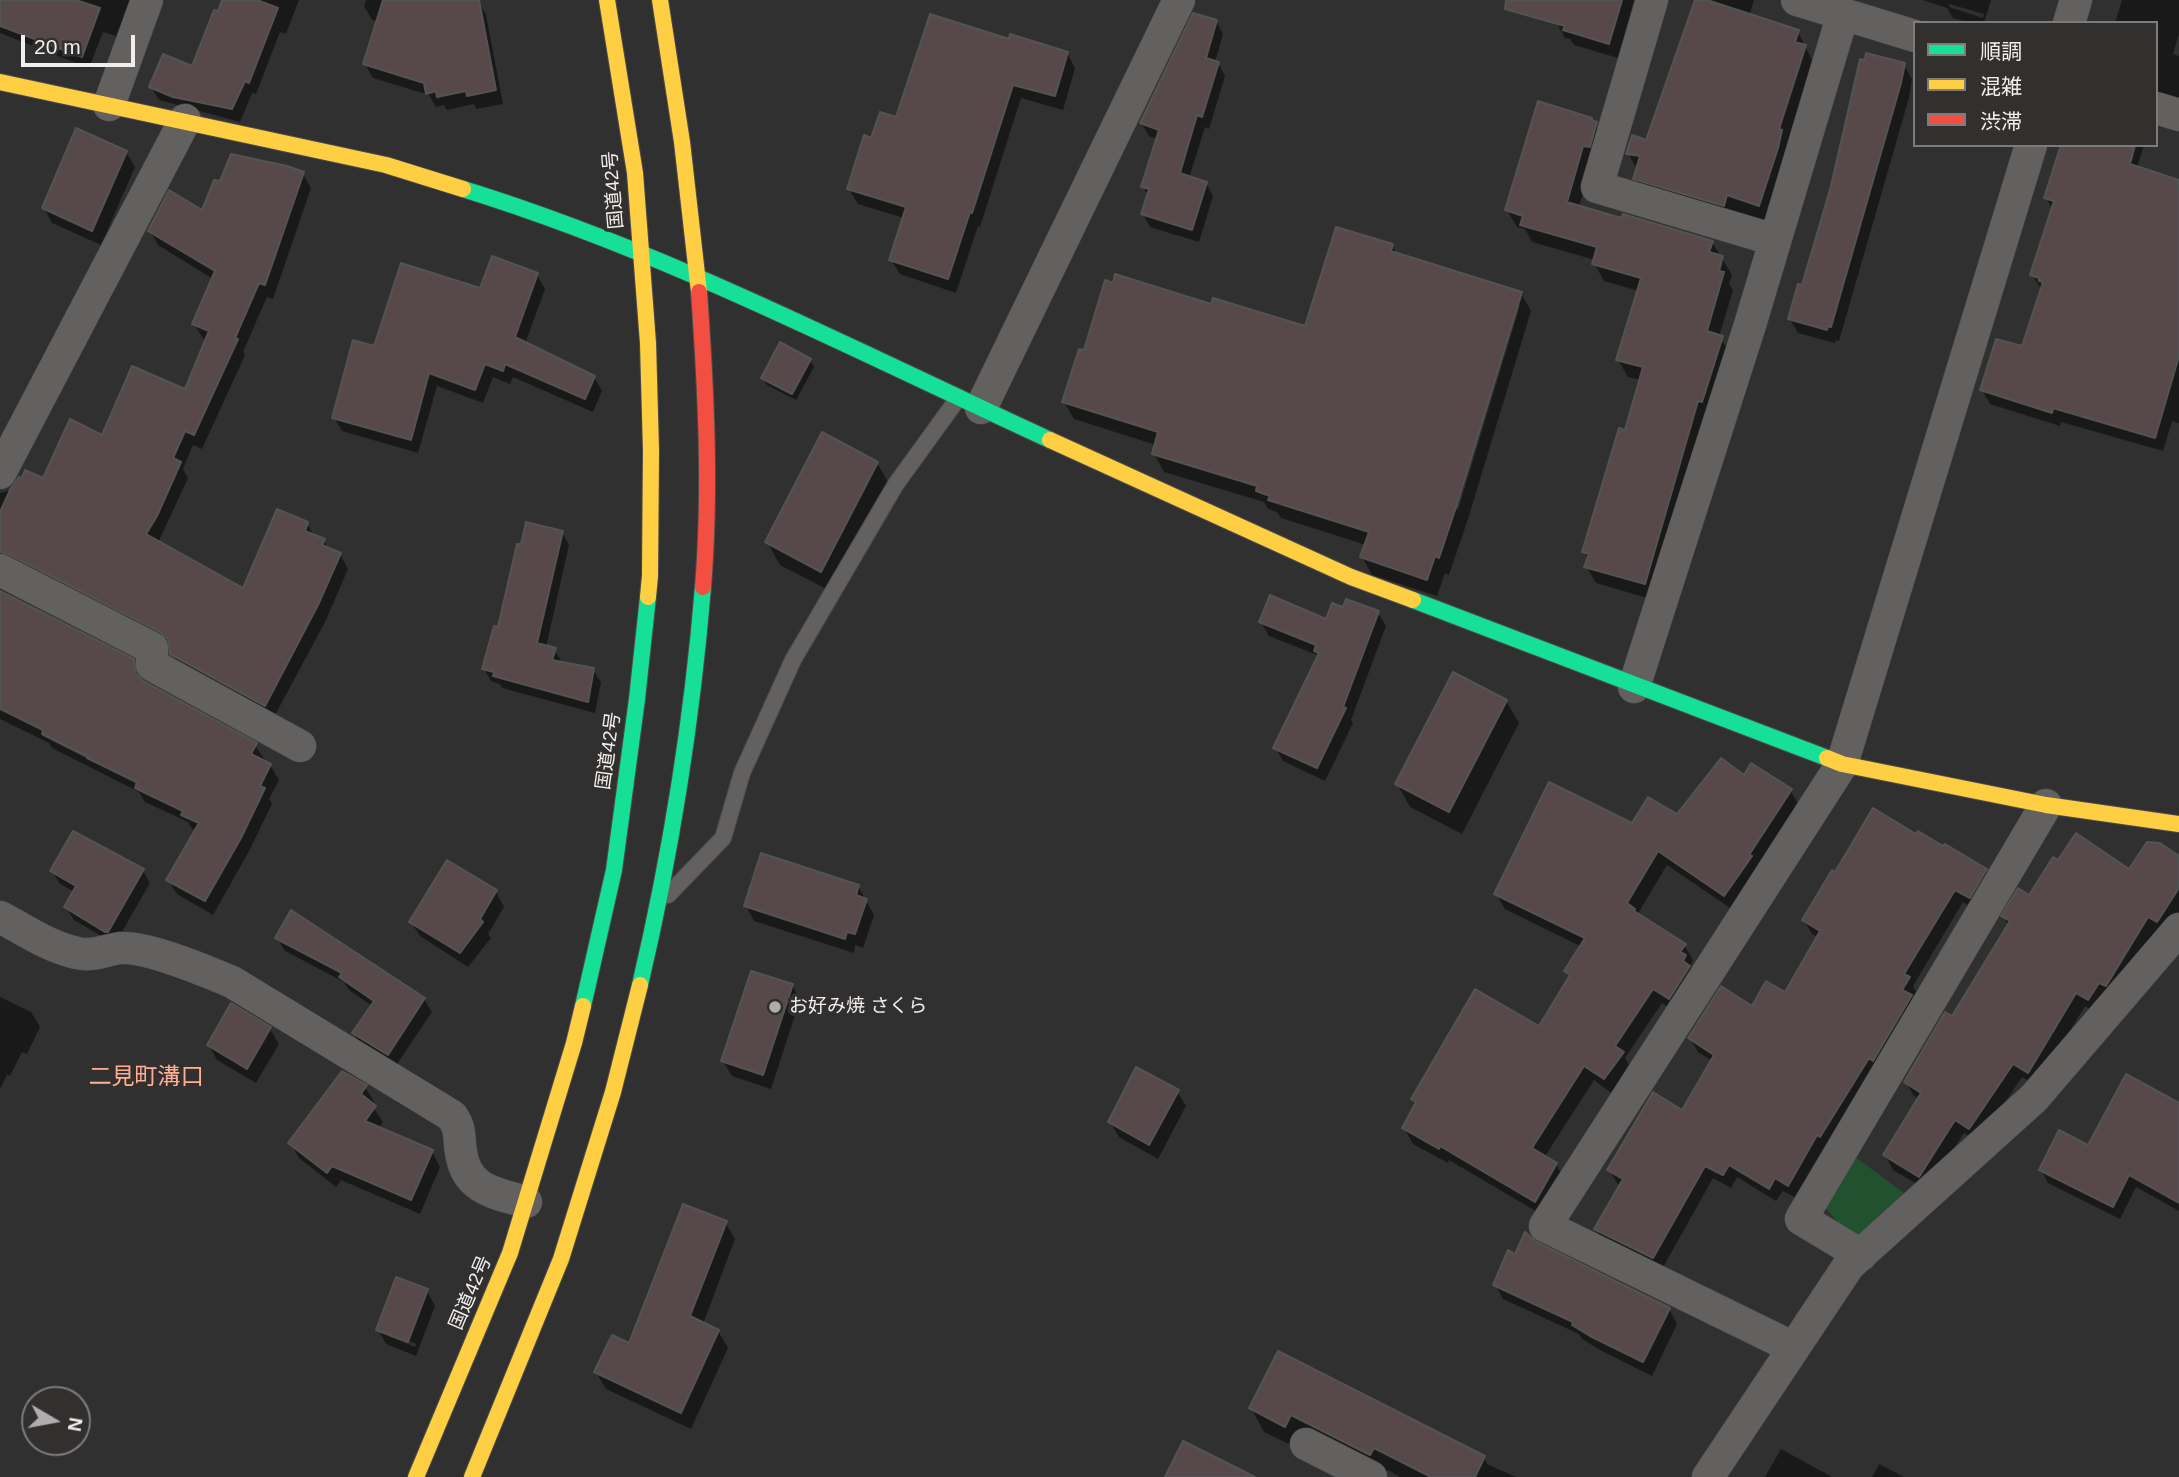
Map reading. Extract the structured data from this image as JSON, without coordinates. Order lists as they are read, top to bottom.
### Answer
{
  "streets": {
    "main road": ["国道42号"]
  },
  "districts": ["二見町溝口"],
  "places": ["お好み焼 さくら"],
  "legend": ["順調", "混雑", "渋滞"],
  "scale_bar": "20 m",
  "north": "right"
}
